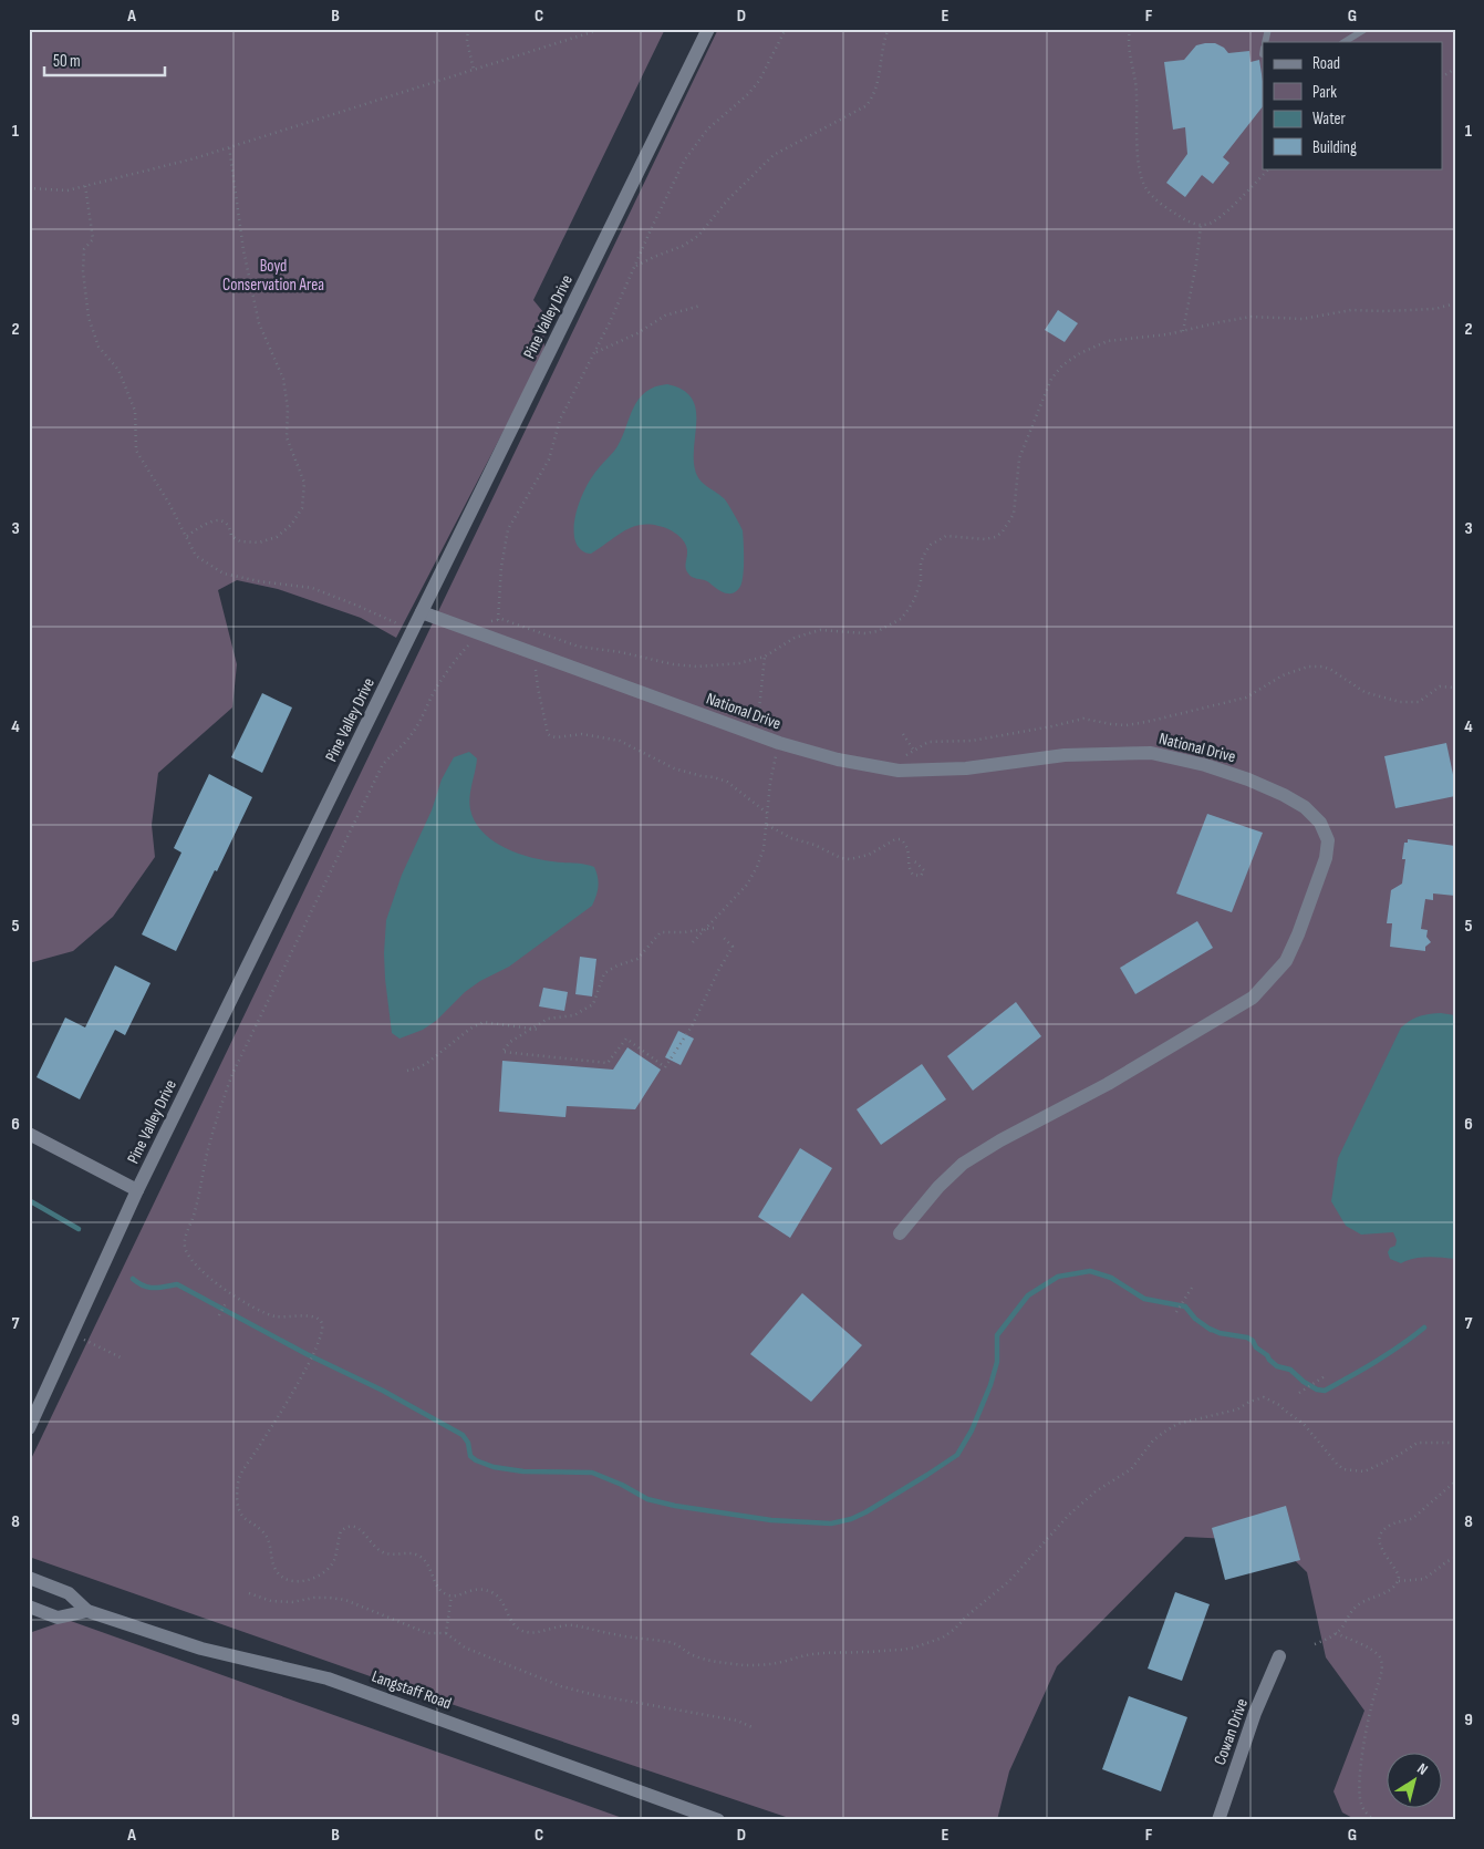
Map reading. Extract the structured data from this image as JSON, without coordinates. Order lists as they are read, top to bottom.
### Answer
{
  "streets": {
    "street": [
      "Pine Valley Drive",
      "National Drive",
      "Langstaff Road",
      "Cowan Drive"
    ]
  },
  "crossings": [
    ["Pine Valley Drive", "National Drive"]
  ],
  "parks": ["Boyd Conservation Area"],
  "legend": [
    "Road",
    "Park",
    "Water",
    "Building"
  ],
  "scale_bar": "50 m",
  "north": "top right",
  "grid": {
    "columns": [
      "A",
      "B",
      "C",
      "D",
      "E",
      "F",
      "G"
    ],
    "rows": [
      "1",
      "2",
      "3",
      "4",
      "5",
      "6",
      "7",
      "8",
      "9"
    ]
  }
}
